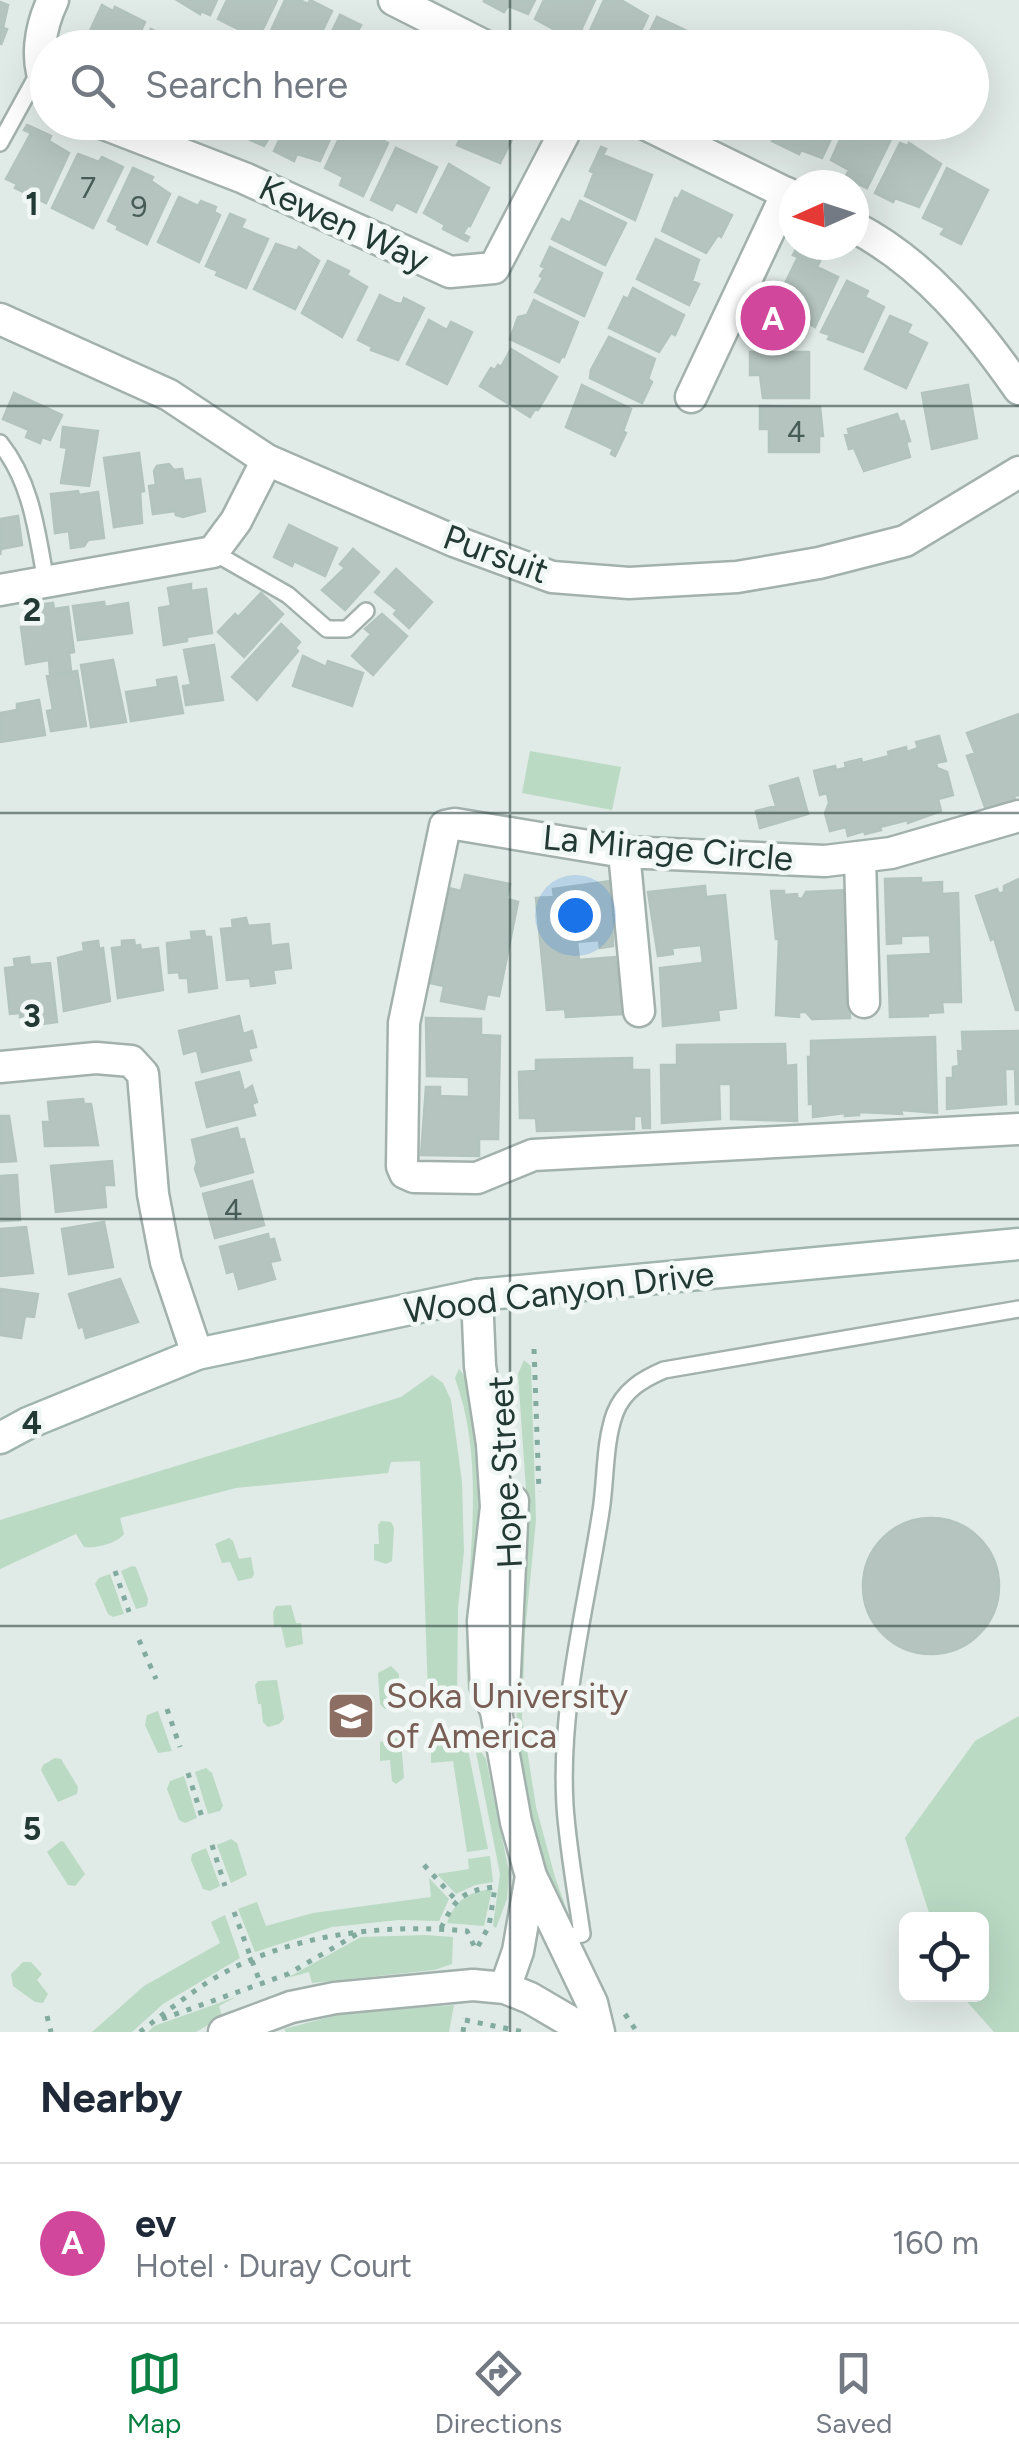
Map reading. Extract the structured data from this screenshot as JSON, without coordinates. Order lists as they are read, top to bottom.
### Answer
{
  "streets": {
    "street": [
      "Kewen Way",
      "Pursuit",
      "La Mirage Circle",
      "Wood Canyon Drive",
      "Hope Street"
    ]
  },
  "crossings": [
    ["Wood Canyon Drive", "Hope Street"]
  ],
  "places": {
    "school or university": ["Soka University of America"]
  },
  "house_numbers": [
    "7",
    "9",
    "4",
    "4"
  ],
  "north": "left",
  "page": {
    "search": "Search here",
    "pins": "A",
    "heading": "Nearby",
    "list": [
      {
        "mark": "A",
        "name": "ev",
        "note": "Hotel · Duray Court",
        "value": "160 m"
      }
    ],
    "nav": ["Map", "Directions", "Saved"]
  },
  "grid": {
    "rows": [
      "1",
      "2",
      "3",
      "4",
      "5"
    ]
  }
}
